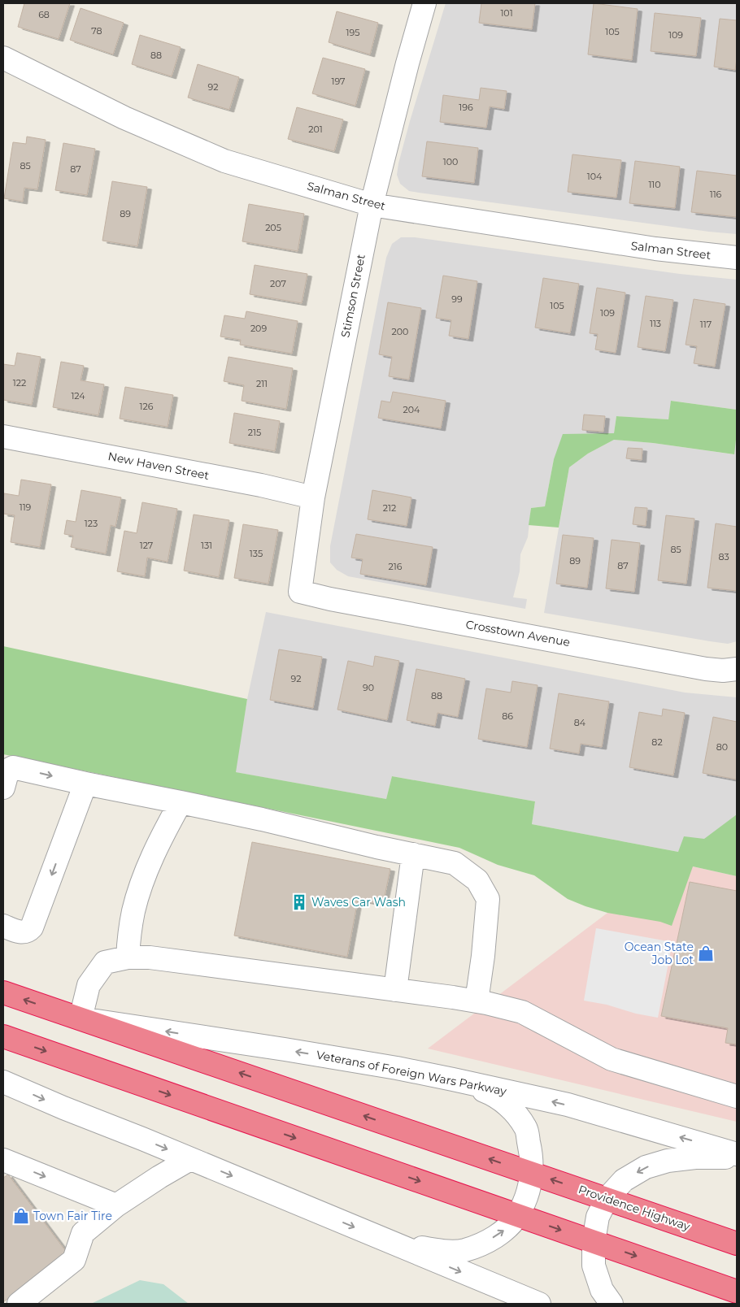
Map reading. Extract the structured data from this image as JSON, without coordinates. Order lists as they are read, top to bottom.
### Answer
{
  "streets": {
    "highway": ["Veterans of Foreign Wars Parkway", "Providence Highway"],
    "street": [
      "Salman Street",
      "Stimson Street",
      "New Haven Street",
      "Crosstown Avenue"
    ]
  },
  "crossings": [
    ["Salman Street", "Stimson Street"],
    ["Stimson Street", "New Haven Street"],
    ["Stimson Street", "Crosstown Avenue"],
    ["Veterans of Foreign Wars Parkway", "Providence Highway"]
  ],
  "places": {
    "building": ["Waves Car Wash"],
    "shop": ["Ocean State Job Lot", "Town Fair Tire"]
  },
  "house_numbers": [
    "101",
    "68",
    "78",
    "105",
    "195",
    "109",
    "88",
    "197",
    "92",
    "196",
    "201",
    "100",
    "85",
    "87",
    "104",
    "110",
    "116",
    "89",
    "205",
    "207",
    "99",
    "105",
    "109",
    "113",
    "117",
    "209",
    "200",
    "122",
    "211",
    "124",
    "126",
    "204",
    "215",
    "119",
    "212",
    "123",
    "127",
    "131",
    "85",
    "135",
    "83",
    "89",
    "87",
    "216",
    "92",
    "90",
    "88",
    "86",
    "84",
    "82",
    "80"
  ]
}
